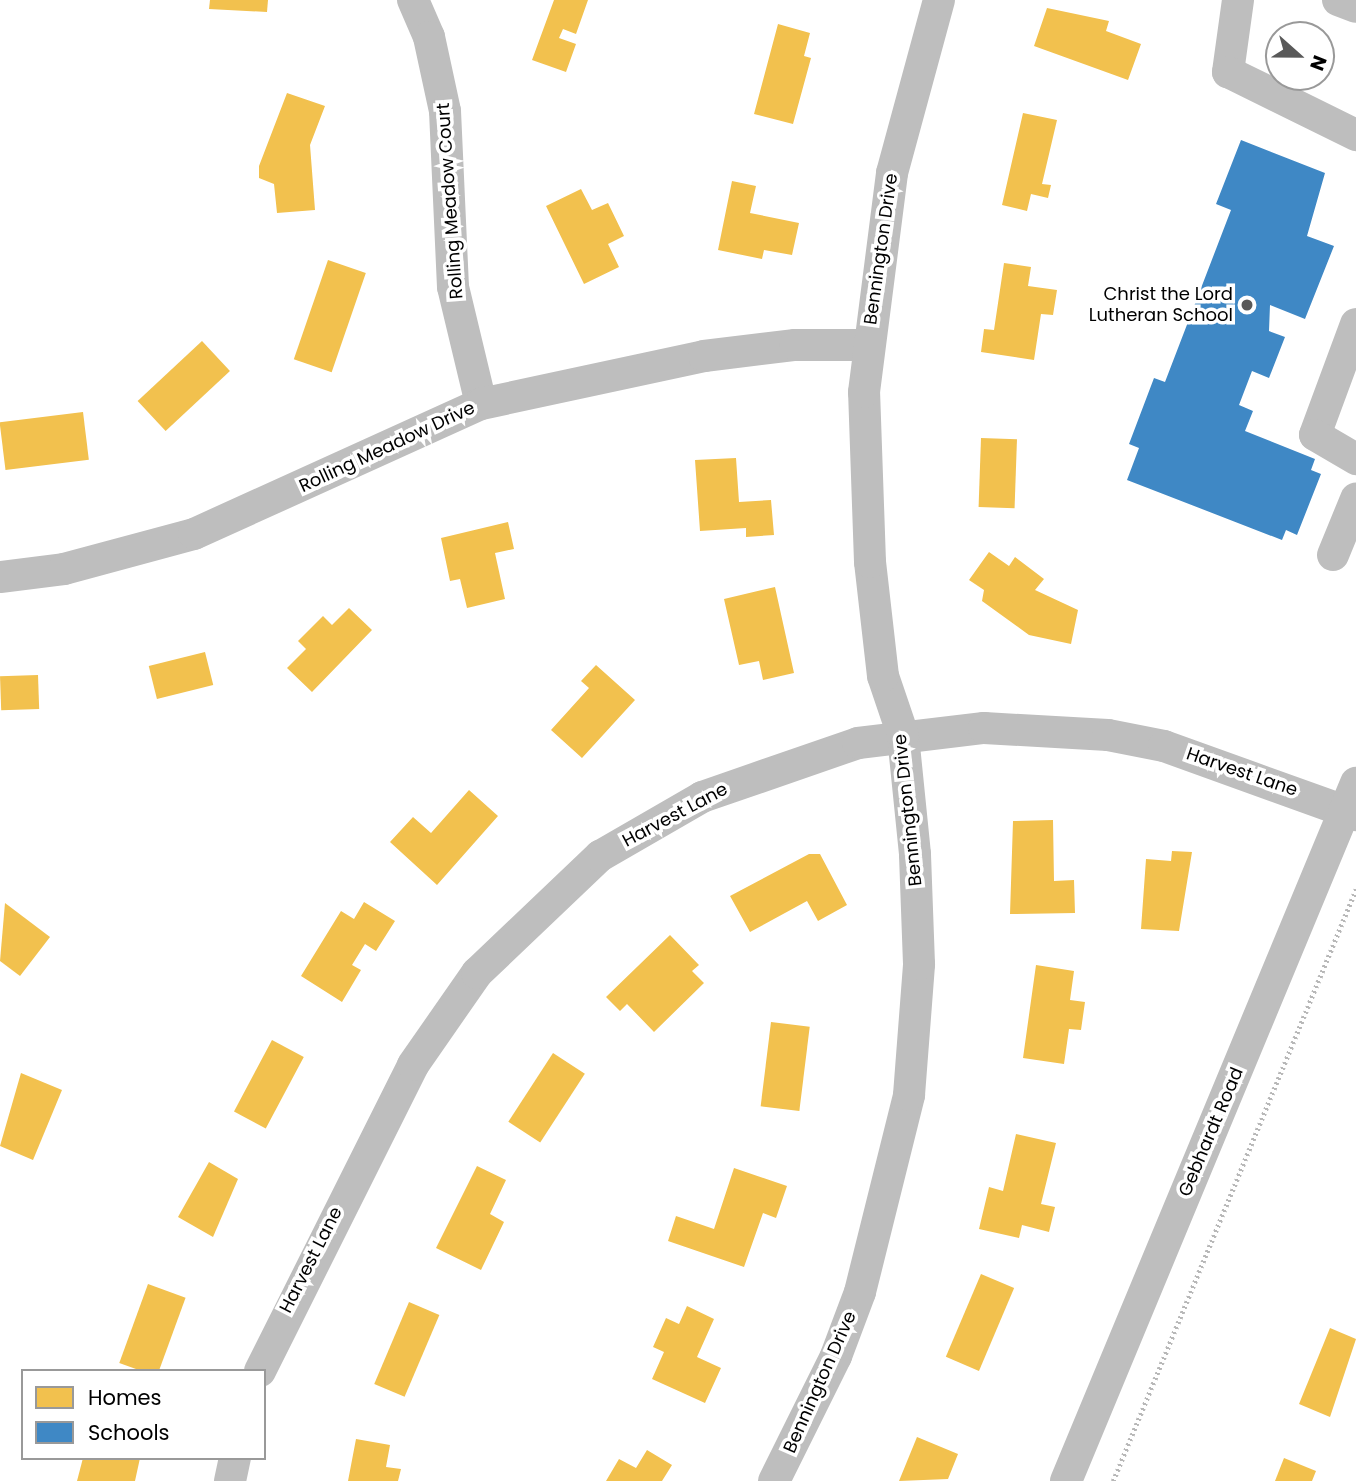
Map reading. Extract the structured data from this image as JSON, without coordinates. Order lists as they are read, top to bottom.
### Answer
{
  "streets": {
    "street": [
      "Rolling Meadow Court",
      "Bennington Drive",
      "Rolling Meadow Drive",
      "Harvest Lane",
      "Gebhardt Road"
    ]
  },
  "crossings": [
    ["Rolling Meadow Court", "Rolling Meadow Drive"],
    ["Bennington Drive", "Rolling Meadow Drive"],
    ["Bennington Drive", "Harvest Lane"],
    ["Harvest Lane", "Gebhardt Road"]
  ],
  "places": ["Christ the Lord Lutheran School"],
  "legend": ["Homes", "Schools"],
  "north": "right"
}
